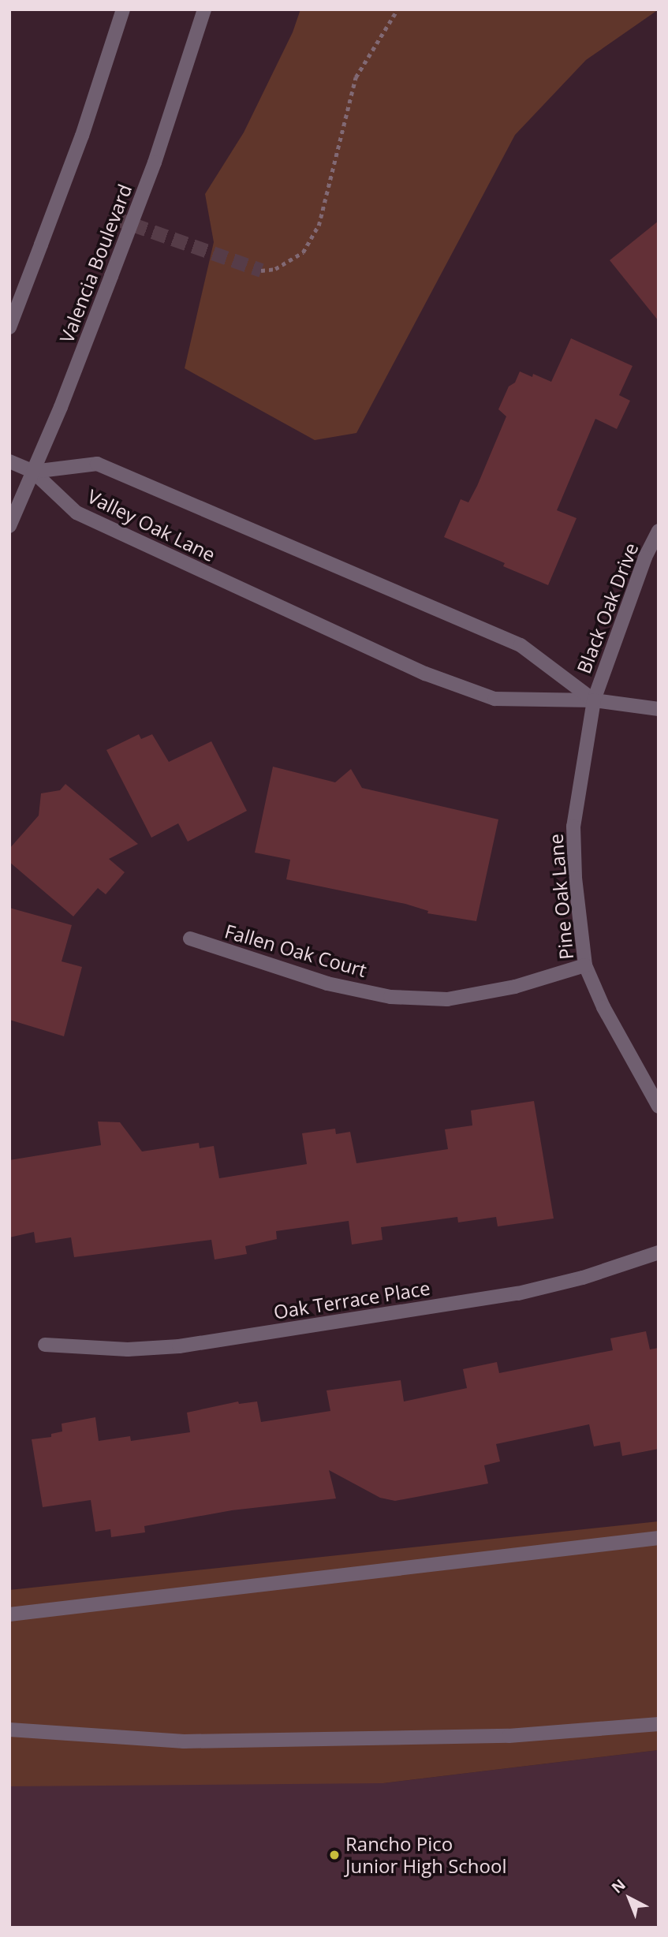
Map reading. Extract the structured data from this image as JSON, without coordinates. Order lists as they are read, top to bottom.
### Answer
{
  "streets": {
    "street": [
      "Valencia Boulevard",
      "Valley Oak Lane",
      "Black Oak Drive",
      "Pine Oak Lane",
      "Fallen Oak Court",
      "Oak Terrace Place"
    ]
  },
  "crossings": [
    ["Valencia Boulevard", "Valley Oak Lane"],
    ["Valley Oak Lane", "Black Oak Drive"],
    ["Valley Oak Lane", "Pine Oak Lane"],
    ["Black Oak Drive", "Pine Oak Lane"],
    ["Pine Oak Lane", "Fallen Oak Court"]
  ],
  "places": ["Rancho Pico Junior High School"],
  "north": "top left"
}
